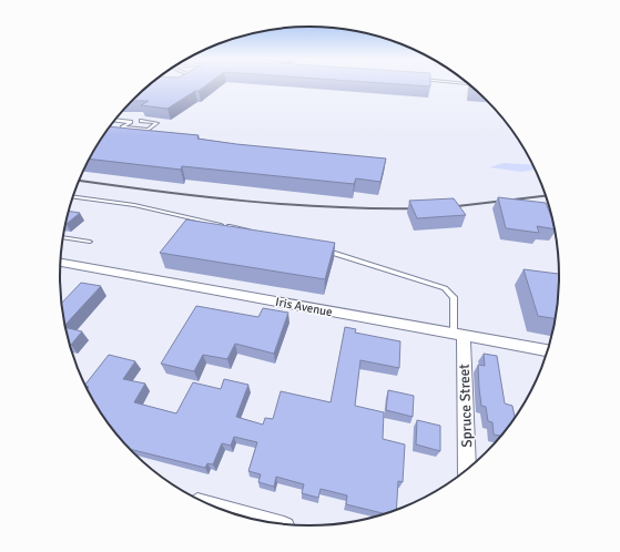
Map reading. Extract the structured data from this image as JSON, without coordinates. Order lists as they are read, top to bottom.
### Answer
{
  "streets": {
    "street": ["Iris Avenue", "Spruce Street"]
  },
  "crossings": [
    ["Iris Avenue", "Spruce Street"]
  ]
}
